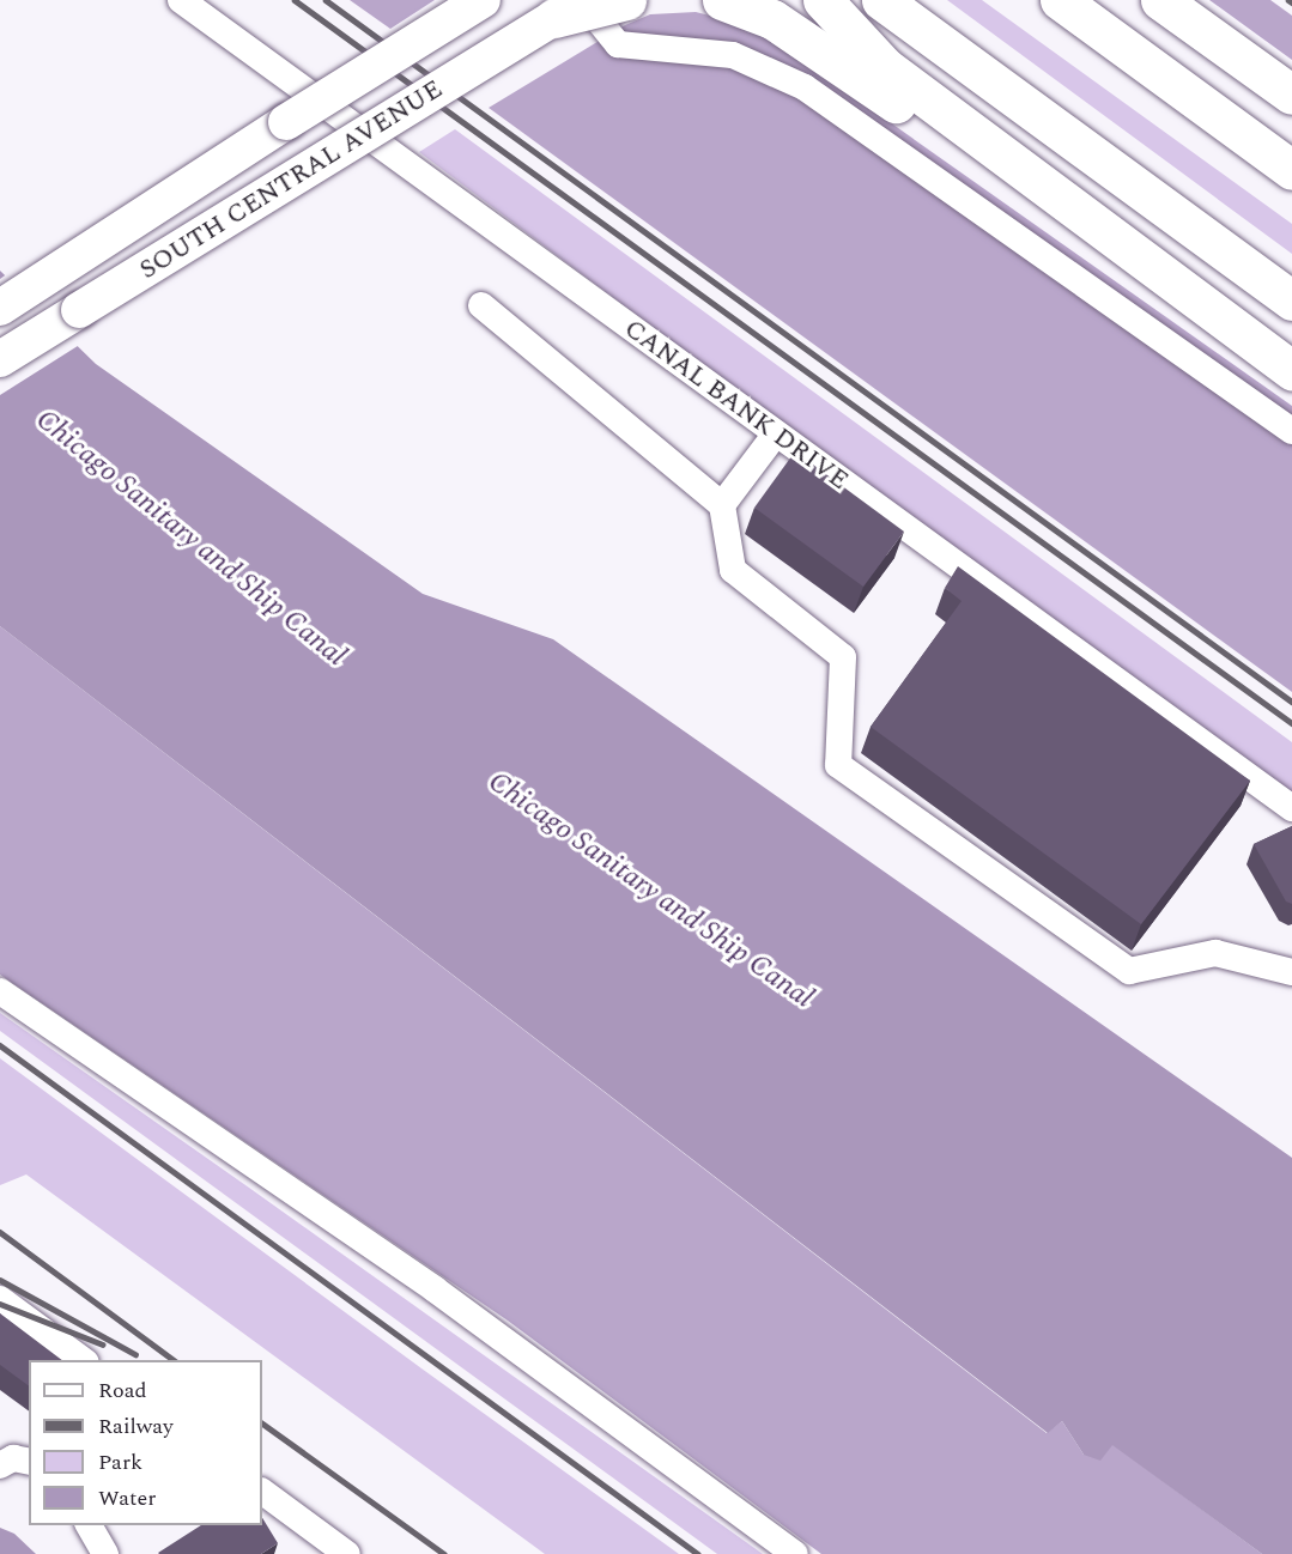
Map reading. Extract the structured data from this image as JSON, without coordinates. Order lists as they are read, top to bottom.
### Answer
{
  "streets": {
    "main road": ["SOUTH CENTRAL AVENUE"],
    "lane": ["CANAL BANK DRIVE"]
  },
  "water": ["Chicago Sanitary and Ship Canal"],
  "legend": [
    "Road",
    "Railway",
    "Park",
    "Water"
  ]
}
